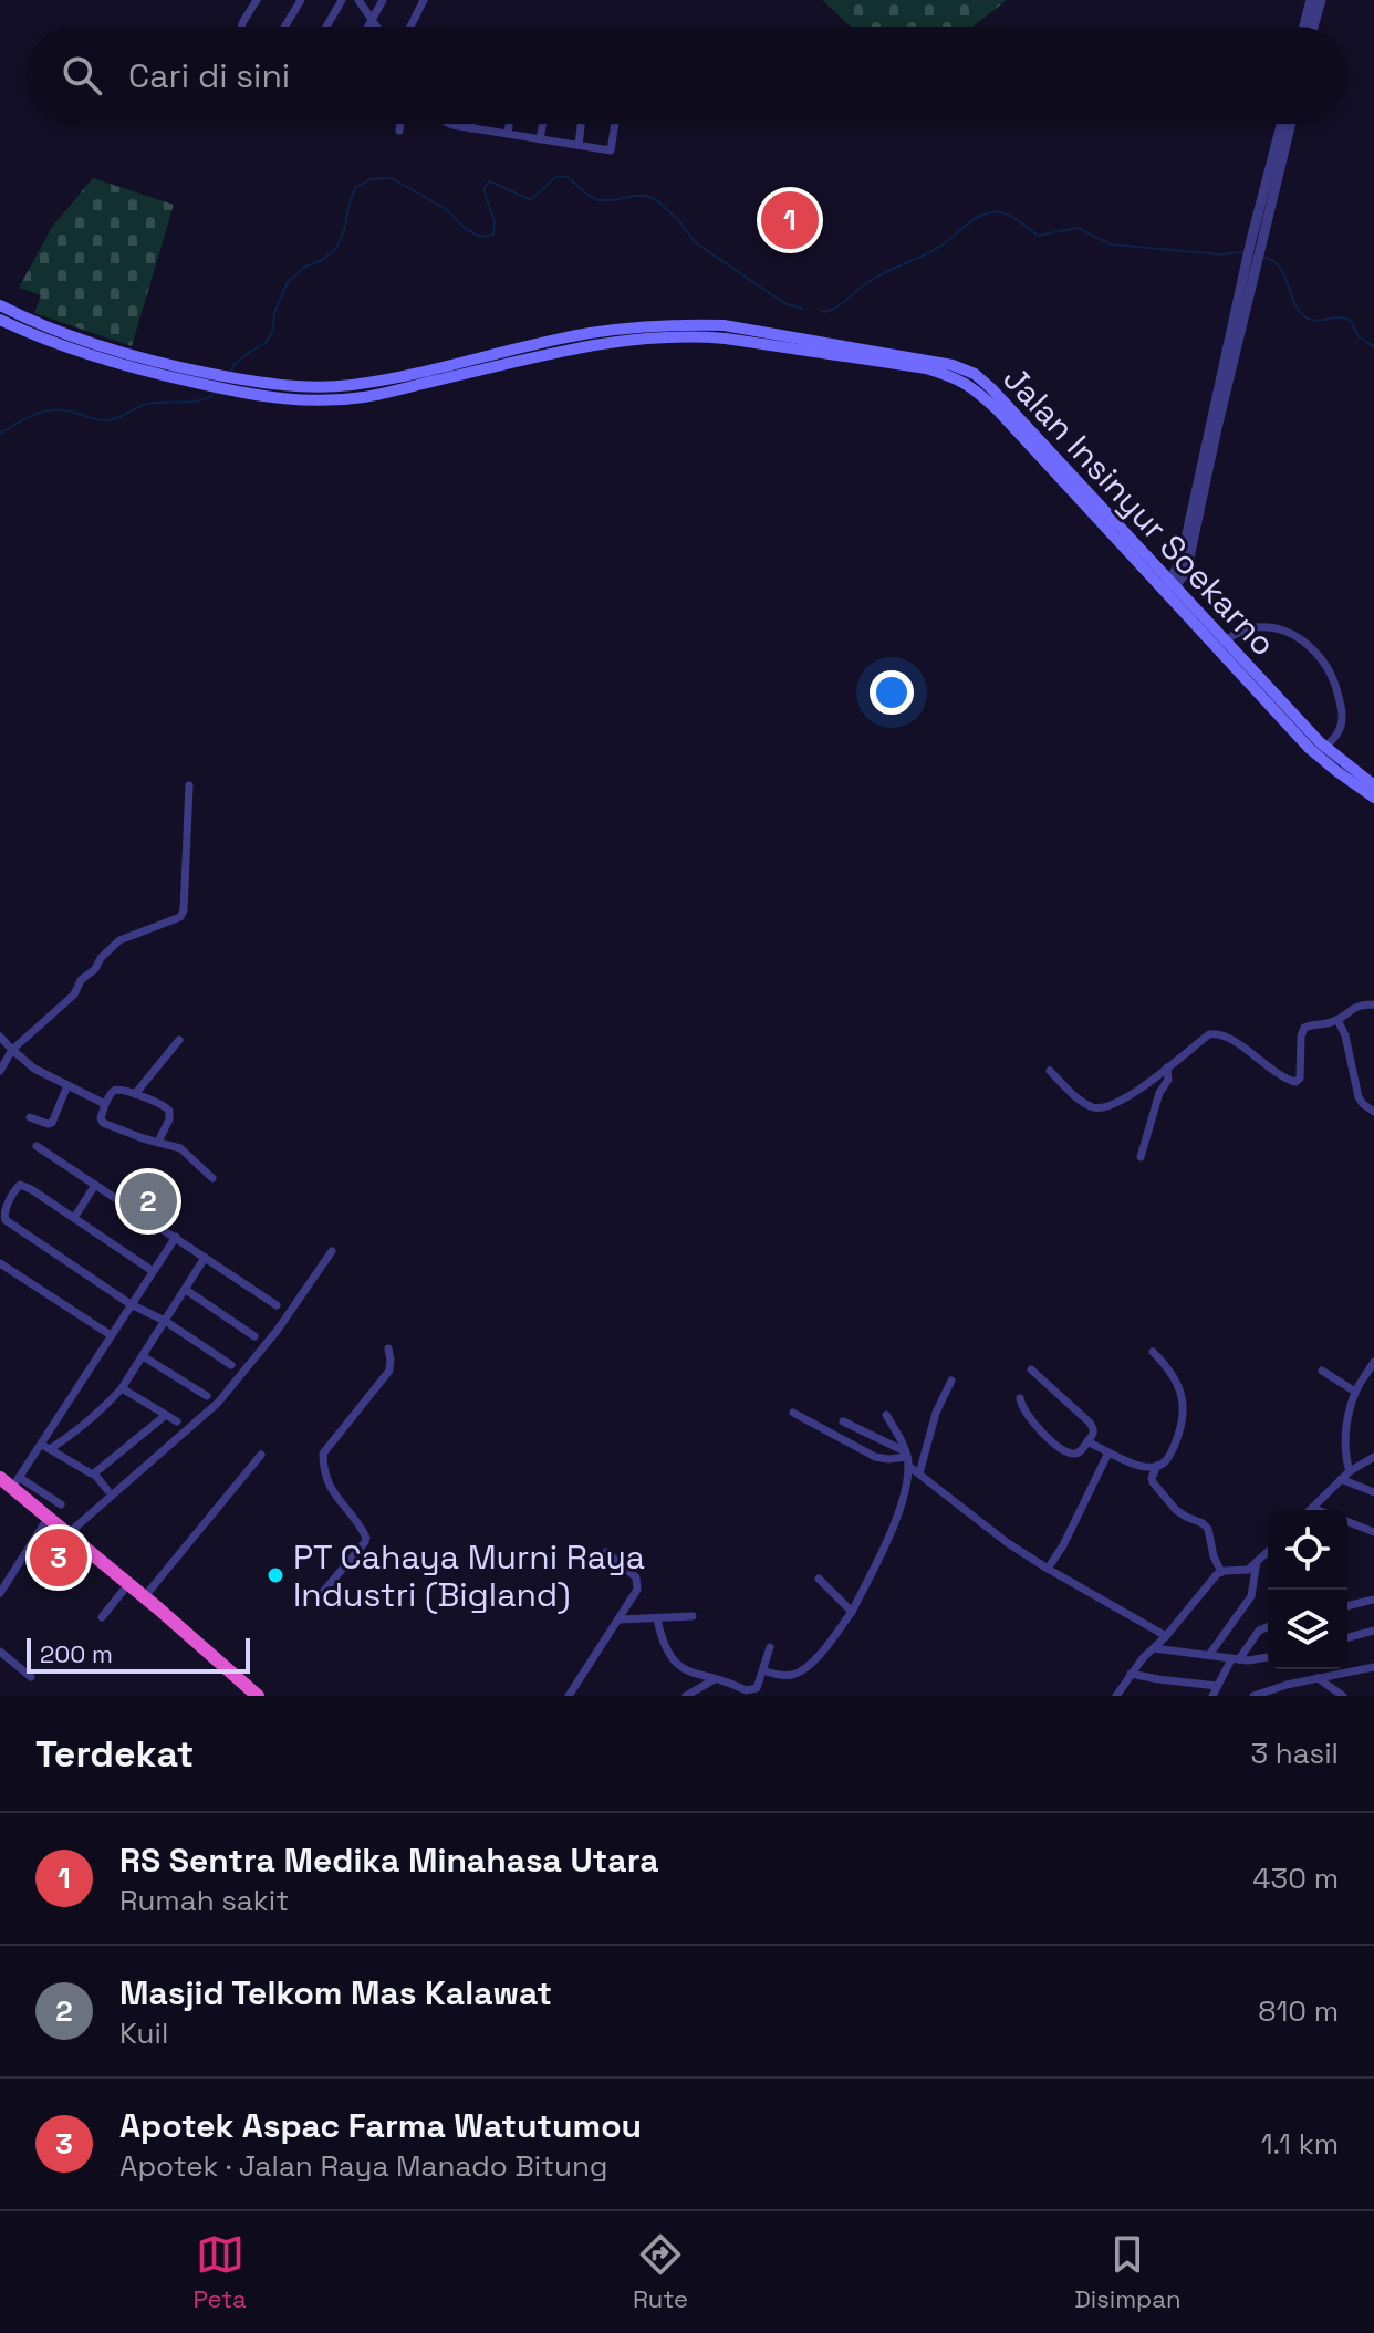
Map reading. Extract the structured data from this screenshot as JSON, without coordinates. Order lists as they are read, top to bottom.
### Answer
{
  "streets": {
    "main road": ["Jalan Insinyur Soekarno"]
  },
  "places": ["PT Cahaya Murni Raya Industri (Bigland)"],
  "scale_bar": "200 m",
  "page": {
    "search": "Cari di sini",
    "pins": ["1", "2", "3"],
    "scale": "200 m",
    "heading": ["Terdekat", "3 hasil"],
    "list": [
      {
        "mark": "1",
        "name": "RS Sentra Medika Minahasa Utara",
        "note": "Rumah sakit",
        "value": "430 m"
      },
      {
        "mark": "2",
        "name": "Masjid Telkom Mas Kalawat",
        "note": "Kuil",
        "value": "810 m"
      },
      {
        "mark": "3",
        "name": "Apotek Aspac Farma Watutumou",
        "note": "Apotek · Jalan Raya Manado Bitung",
        "value": "1.1 km"
      }
    ],
    "nav": ["Peta", "Rute", "Disimpan"]
  }
}
